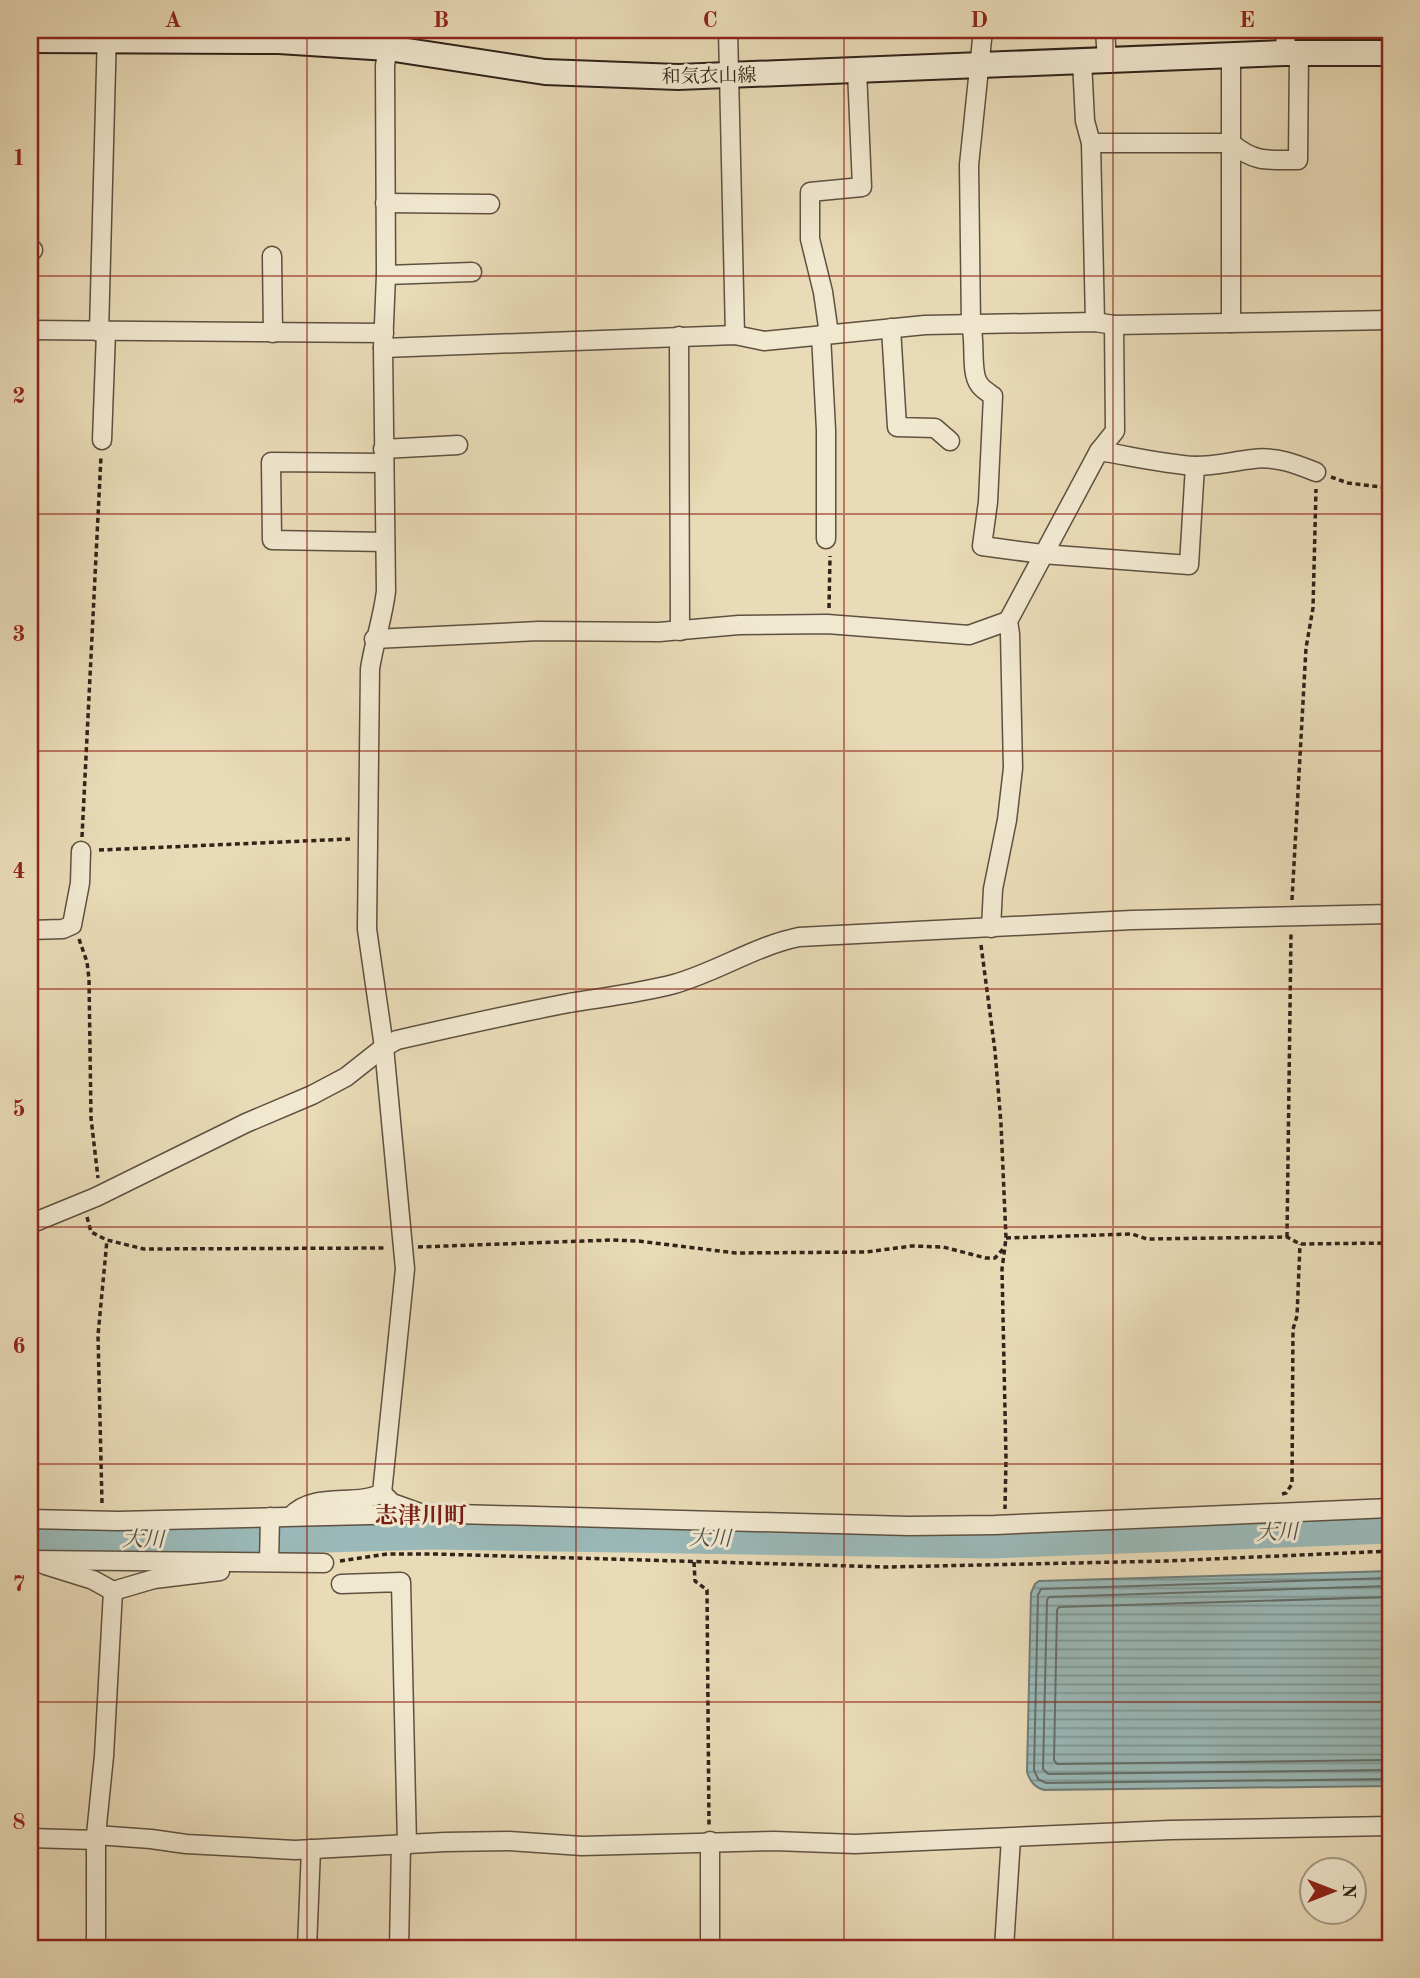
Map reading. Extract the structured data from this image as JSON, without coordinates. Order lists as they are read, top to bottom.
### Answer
{
  "streets": {
    "main road": ["和気衣山線"]
  },
  "districts": ["志津川町"],
  "water": ["大川"],
  "north": "right",
  "grid": {
    "columns": [
      "A",
      "B",
      "C",
      "D",
      "E"
    ],
    "rows": [
      "1",
      "2",
      "3",
      "4",
      "5",
      "6",
      "7",
      "8"
    ]
  }
}
